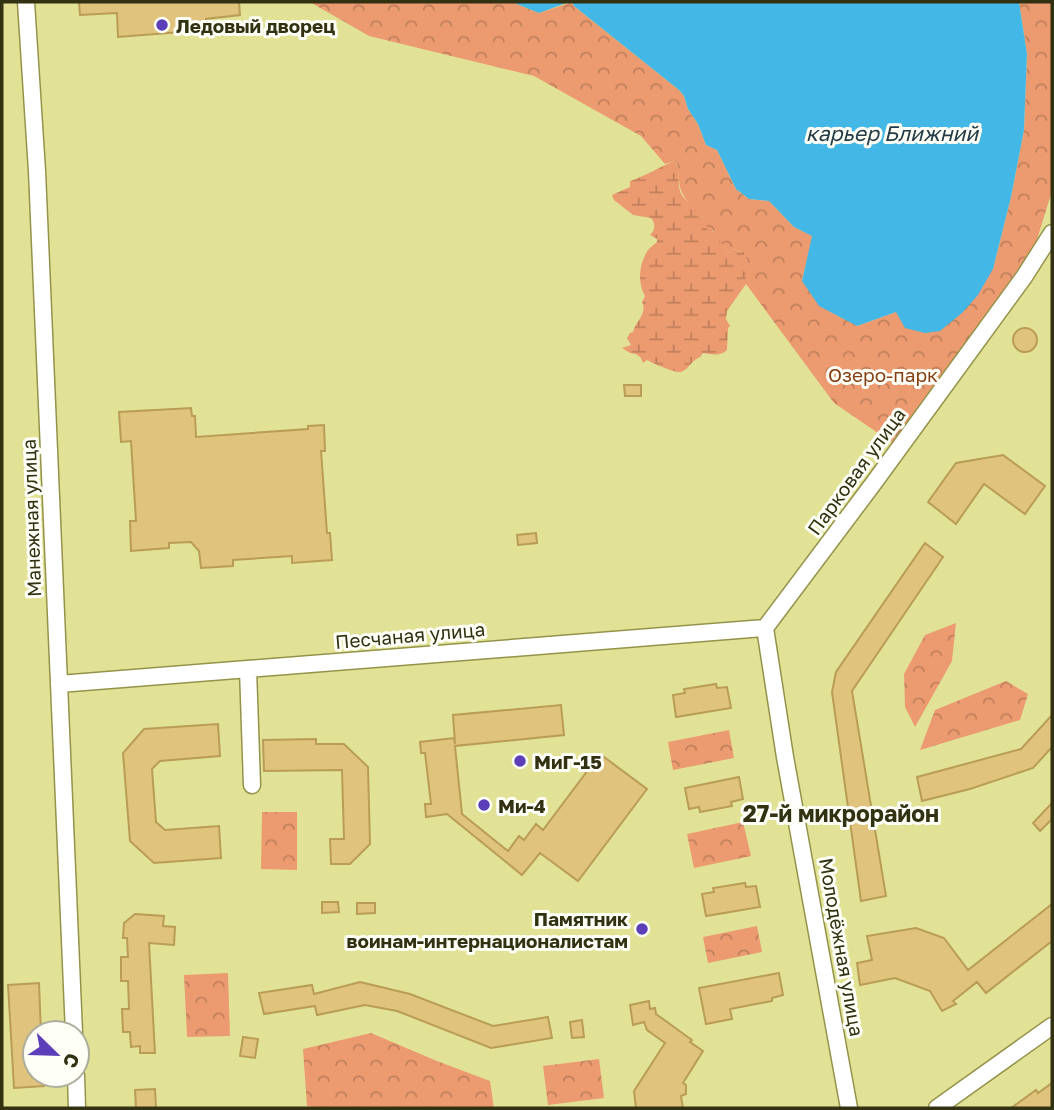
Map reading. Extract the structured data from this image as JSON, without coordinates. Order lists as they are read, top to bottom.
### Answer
{
  "streets": {
    "street": [
      "Парковая улица",
      "Манежная улица",
      "Песчаная улица",
      "Молодёжная улица"
    ]
  },
  "crossings": [
    ["Парковая улица", "Песчаная улица"],
    ["Парковая улица", "Молодёжная улица"],
    ["Манежная улица", "Песчаная улица"],
    ["Песчаная улица", "Молодёжная улица"]
  ],
  "districts": ["27-й микрорайон"],
  "water": ["карьер Ближний"],
  "parks": ["Озеро-парк"],
  "places": [
    "Ледовый дворец",
    "МиГ-15",
    "Ми-4",
    "Памятник воинам-интернационалистам"
  ],
  "north": "bottom right"
}
